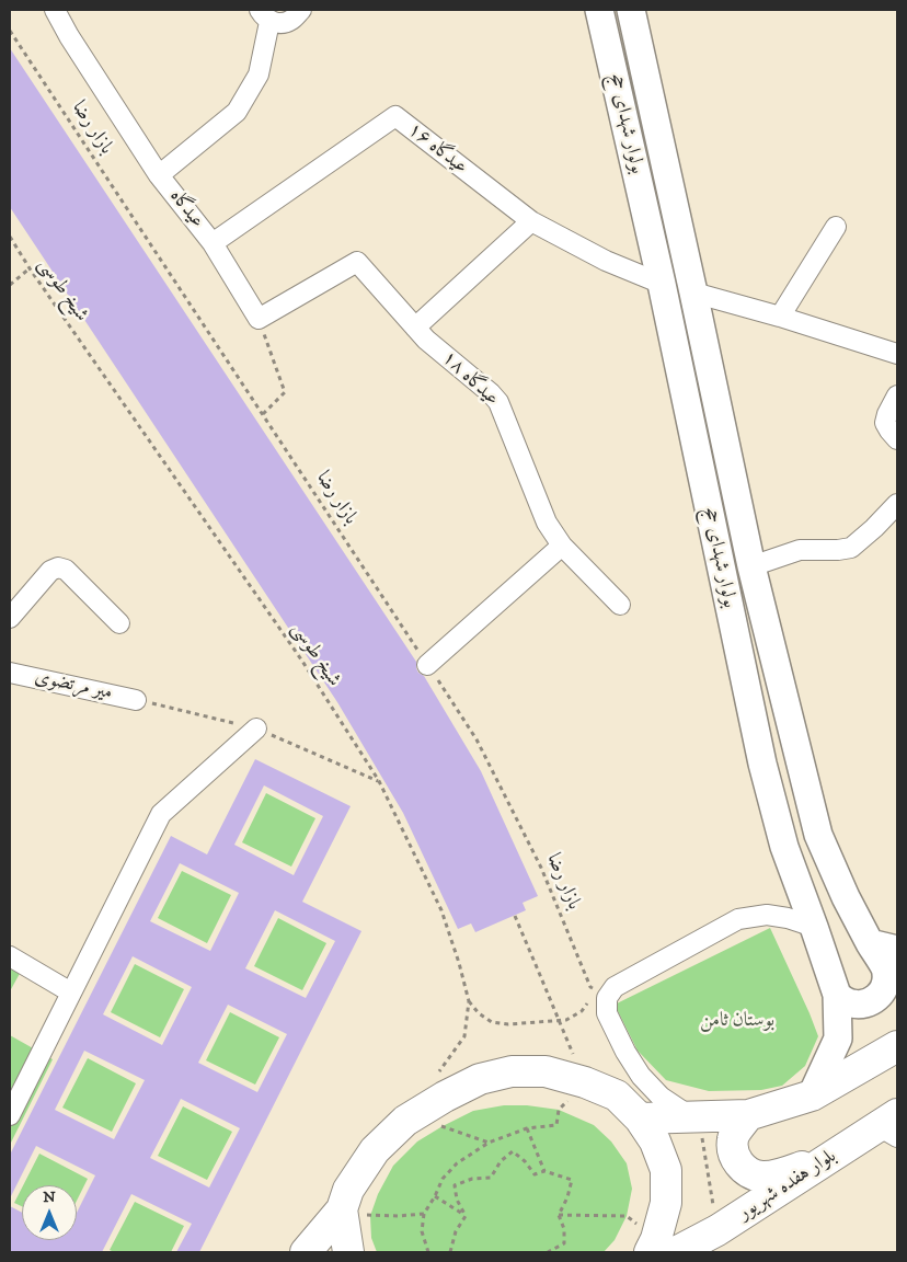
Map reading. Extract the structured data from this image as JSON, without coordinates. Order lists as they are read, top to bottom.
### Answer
{
  "streets": {
    "main road": ["بلوار هفده شهریور"],
    "street": [
      "بولوار شهدای حج",
      "عیدگاه ۱۶",
      "عیدگاه",
      "عیدگاه ۱۸",
      "میر مرتضوی"
    ],
    "path": ["بازار رضا", "شیخ طوسی"]
  },
  "crossings": [
    ["بولوار شهدای حج", "عیدگاه ۱۶"],
    ["عیدگاه ۱۶", "عیدگاه"],
    ["عیدگاه", "عیدگاه ۱۸"]
  ],
  "parks": ["بوستان ثامن"],
  "north": "top"
}
